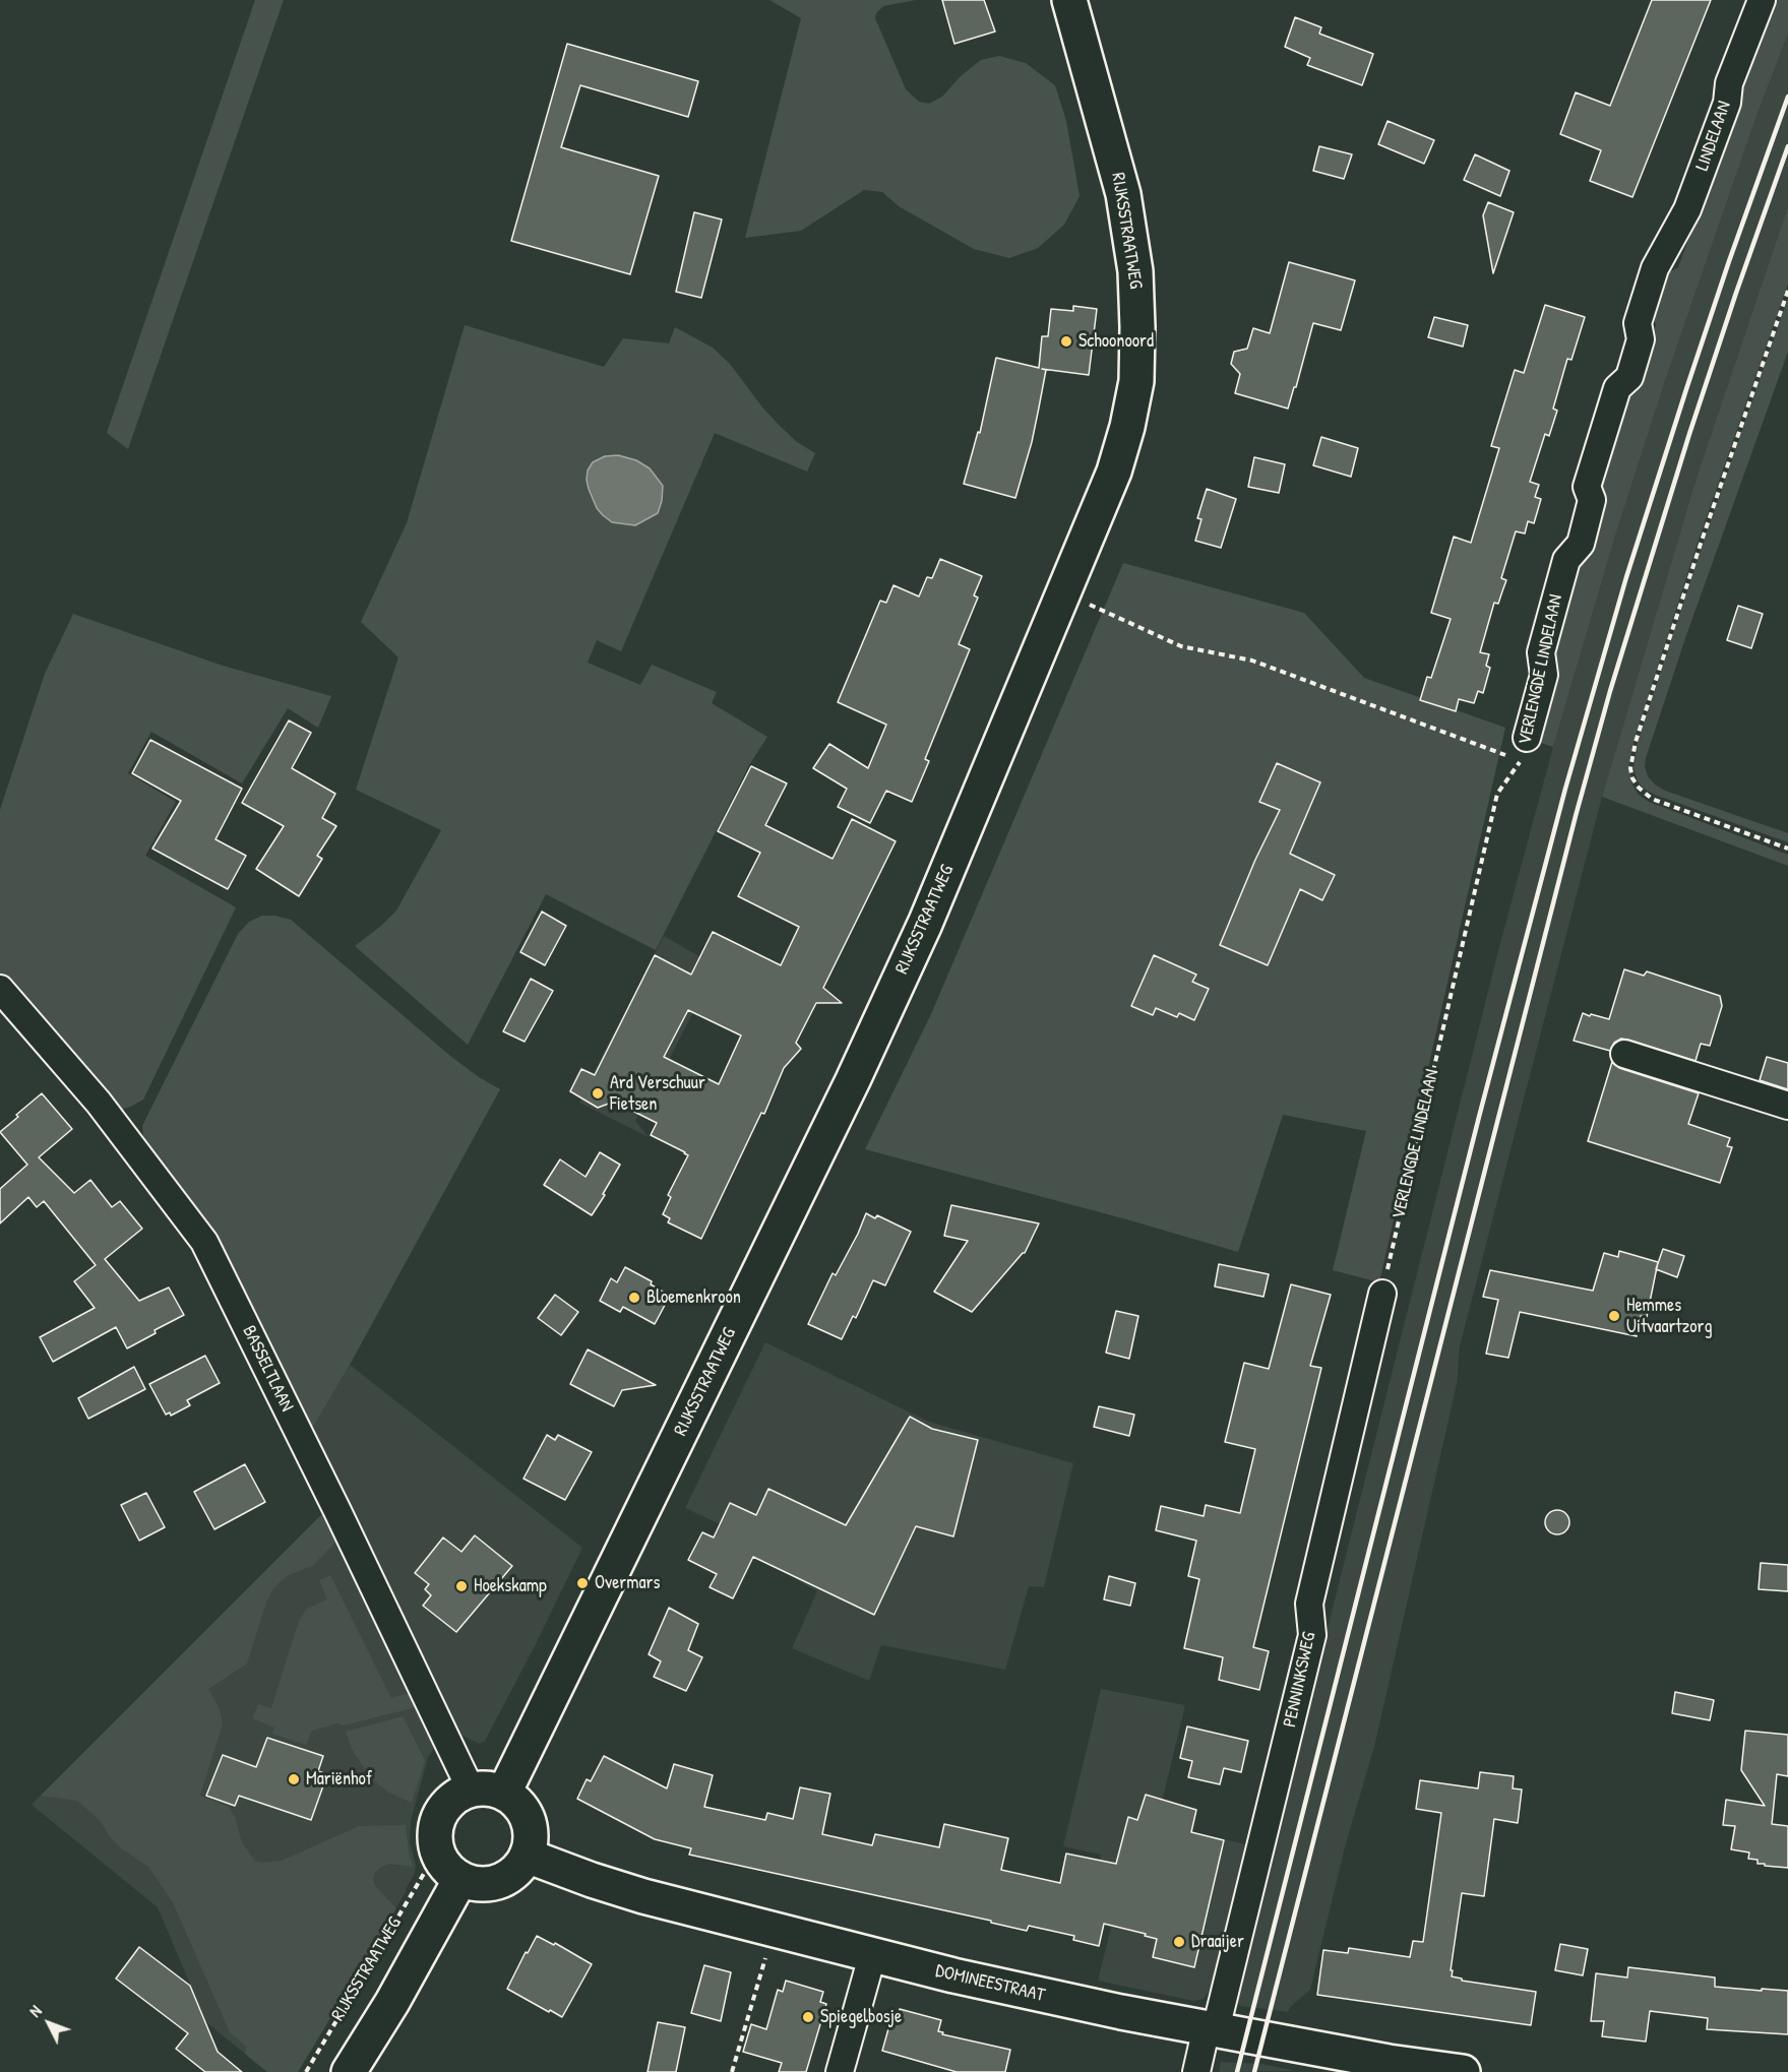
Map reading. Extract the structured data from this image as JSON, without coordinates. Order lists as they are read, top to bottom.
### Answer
{
  "streets": {
    "main road": ["RIJKSSTRAATWEG", "DOMINEESTRAAT"],
    "street": [
      "LINDELAAN",
      "VERLENGDE LINDELAAN",
      "BASSELTLAAN",
      "PENNINKSWEG"
    ]
  },
  "crossings": [
    ["LINDELAAN", "VERLENGDE LINDELAAN"],
    ["RIJKSSTRAATWEG", "BASSELTLAAN"],
    ["RIJKSSTRAATWEG", "DOMINEESTRAAT"],
    ["VERLENGDE LINDELAAN", "PENNINKSWEG"],
    ["BASSELTLAAN", "DOMINEESTRAAT"],
    ["PENNINKSWEG", "DOMINEESTRAAT"]
  ],
  "places": [
    "Schoonoord",
    "Ard Verschuur Fietsen",
    "Bloemenkroon",
    "Hemmes Uitvaartzorg",
    "Overmars",
    "Hoekskamp",
    "Mariënhof",
    "Draaijer",
    "Spiegelbosje"
  ],
  "north": "top left"
}
